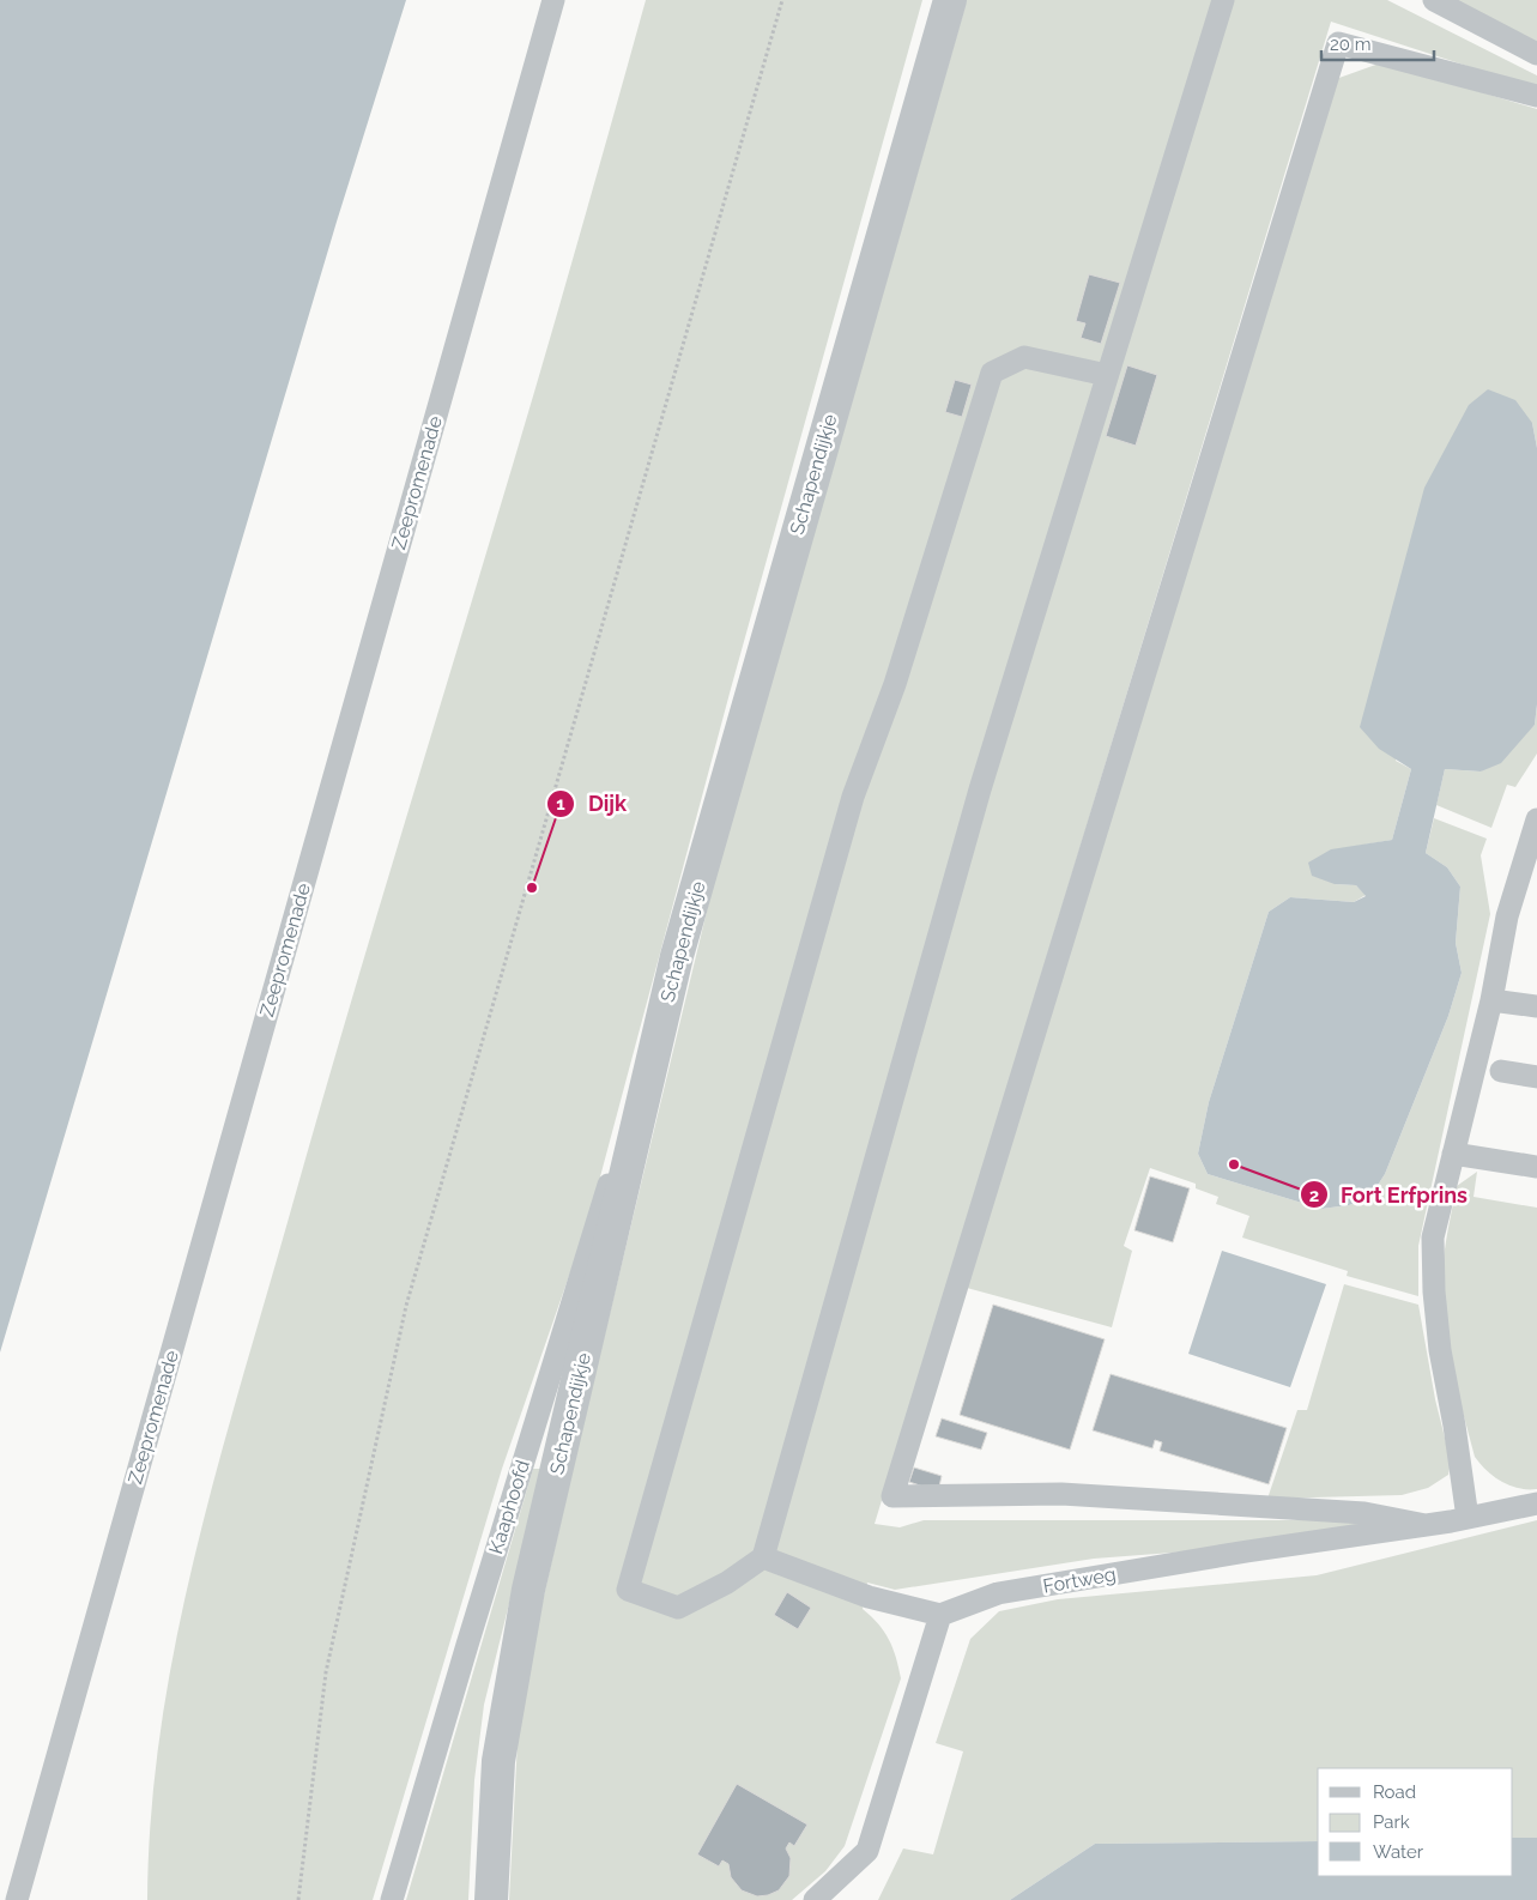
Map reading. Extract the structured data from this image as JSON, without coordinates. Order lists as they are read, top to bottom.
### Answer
{
  "streets": {
    "street": ["Schapendijkje"],
    "lane": ["Zeepromenade", "Kaaphoofd", "Fortweg"]
  },
  "crossings": [
    ["Schapendijkje", "Kaaphoofd"]
  ],
  "places": ["Dijk", "Fort Erfprins"],
  "legend": ["Road", "Park", "Water"],
  "scale_bar": "20 m"
}
